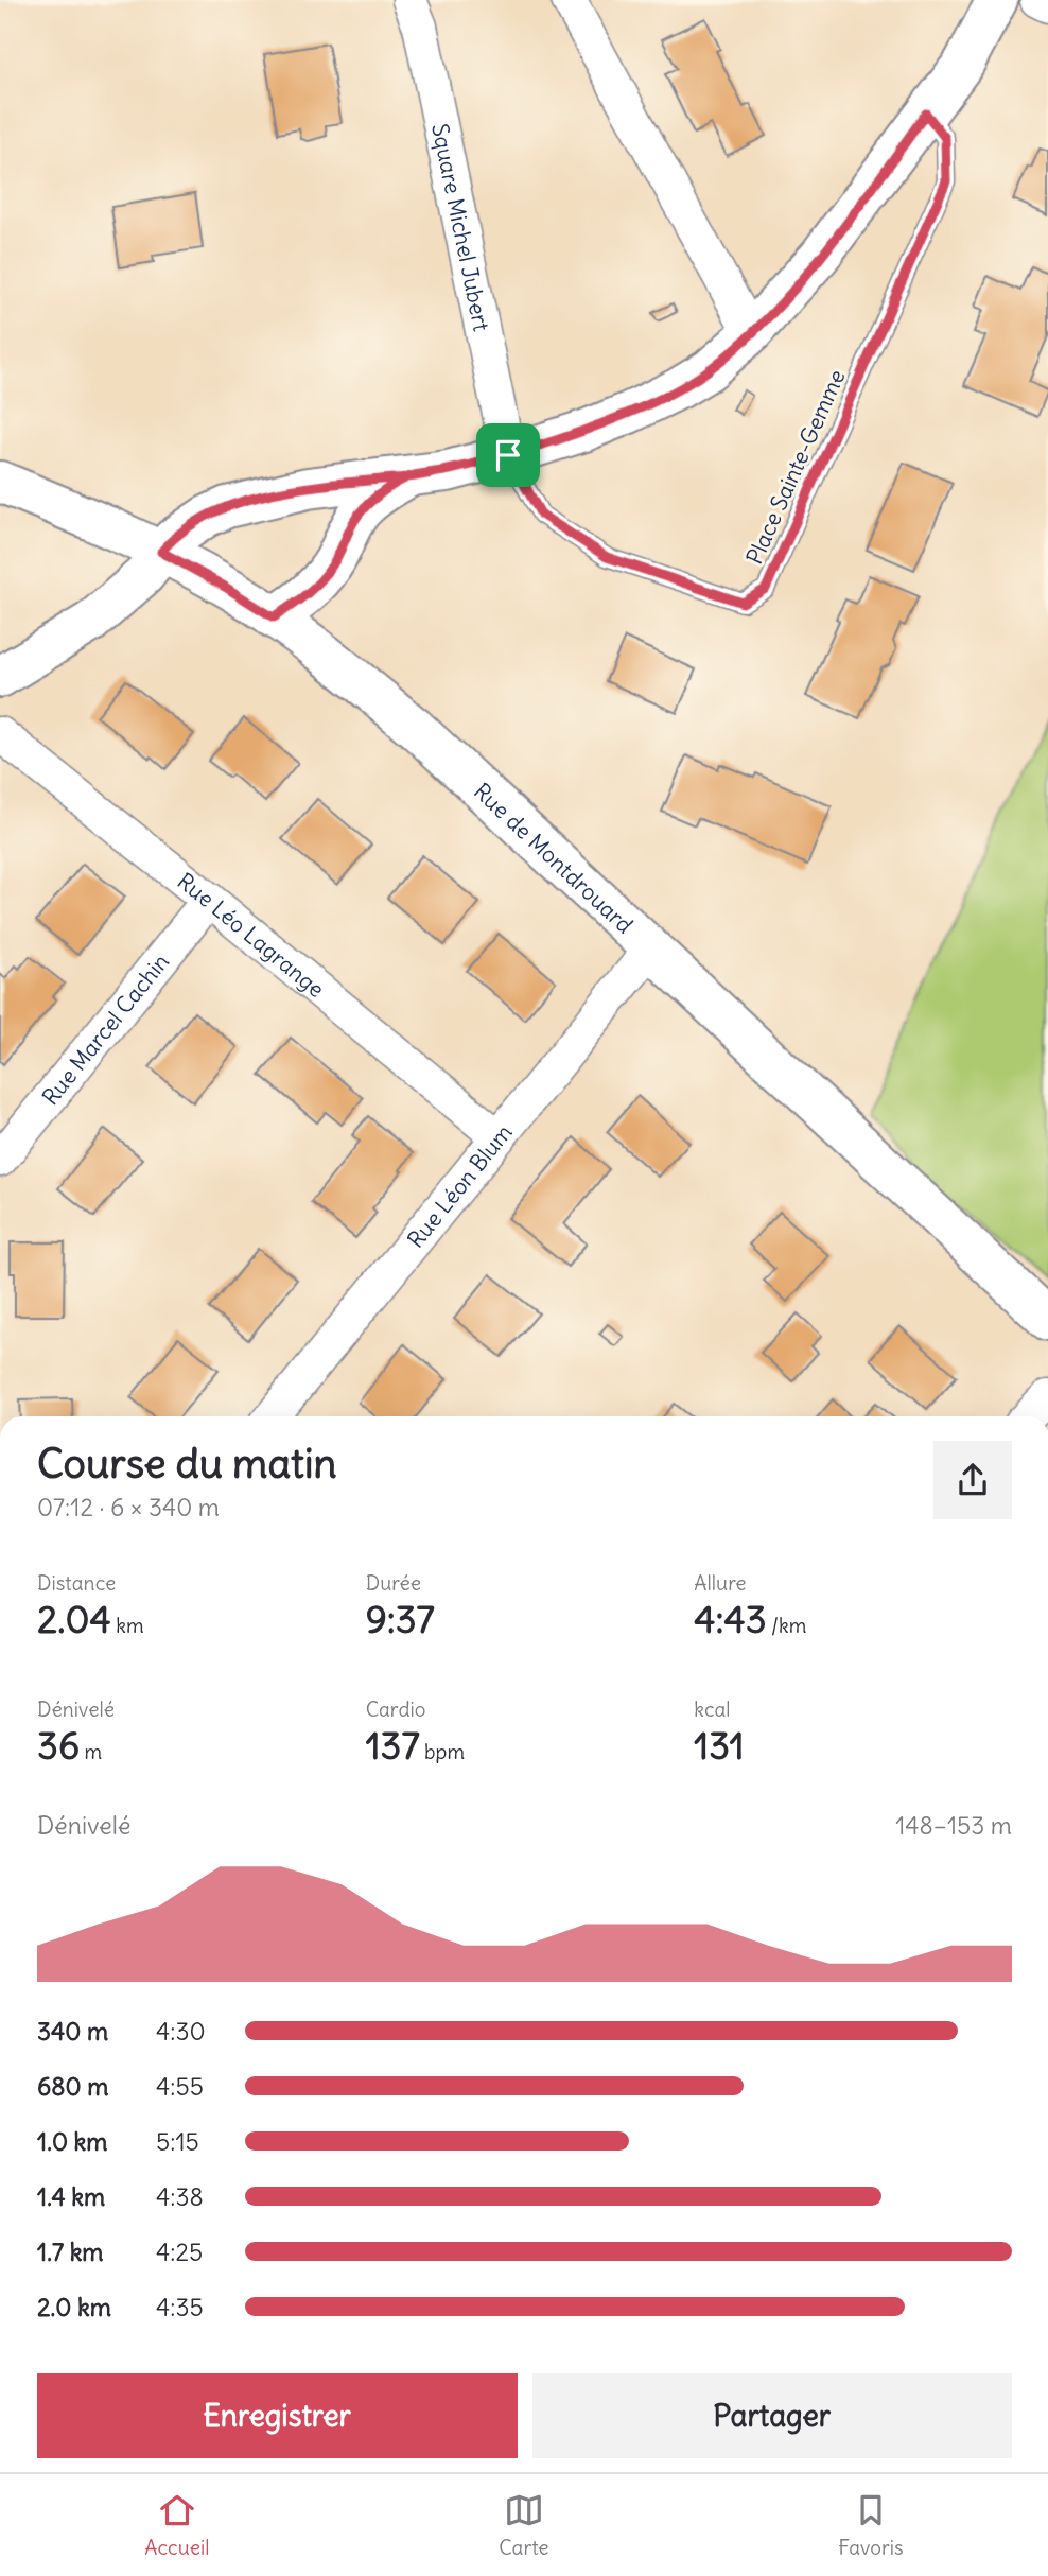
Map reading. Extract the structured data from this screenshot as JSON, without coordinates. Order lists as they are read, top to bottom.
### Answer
{
  "streets": {
    "street": [
      "Square Michel Jubert",
      "Rue de Montdrouard",
      "Rue Léo Lagrange",
      "Rue Marcel Cachin",
      "Rue Léon Blum"
    ],
    "lane": ["Place Sainte-Gemme"]
  },
  "crossings": [
    ["Square Michel Jubert", "Place Sainte-Gemme"],
    ["Rue de Montdrouard", "Rue Léon Blum"],
    ["Rue Léo Lagrange", "Rue Marcel Cachin"],
    ["Rue Léo Lagrange", "Rue Léon Blum"]
  ],
  "page": {
    "heading": ["Course du matin", "07:12 · 6 × 340 m"],
    "stats": [
      ["Distance", "2.04 km"],
      ["Durée", "9:37"],
      ["Allure", "4:43 /km"],
      ["Dénivelé", "36 m"],
      ["Cardio", "137 bpm"],
      ["kcal", "131"]
    ],
    "chart": ["Dénivelé", "148–153 m"],
    "list": [
      {
        "name": "340 m",
        "note": "4:30"
      },
      {
        "name": "680 m",
        "note": "4:55"
      },
      {
        "name": "1.0 km",
        "note": "5:15"
      },
      {
        "name": "1.4 km",
        "note": "4:38"
      },
      {
        "name": "1.7 km",
        "note": "4:25"
      },
      {
        "name": "2.0 km",
        "note": "4:35"
      }
    ],
    "buttons": ["Enregistrer", "Partager"],
    "tabs": ["Accueil", "Carte", "Favoris"]
  }
}
